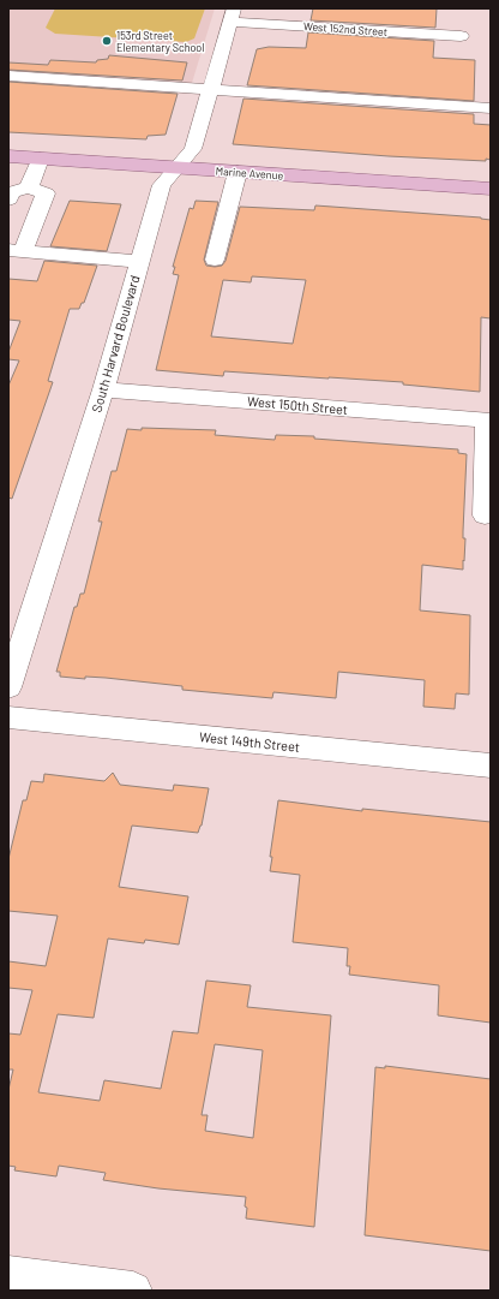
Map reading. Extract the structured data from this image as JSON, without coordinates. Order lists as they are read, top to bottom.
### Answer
{
  "streets": {
    "main road": ["Marine Avenue"],
    "street": [
      "West 152nd Street",
      "South Harvard Boulevard",
      "West 150th Street",
      "West 149th Street"
    ]
  },
  "crossings": [
    ["West 152nd Street", "South Harvard Boulevard"],
    ["Marine Avenue", "South Harvard Boulevard"],
    ["South Harvard Boulevard", "West 150th Street"]
  ],
  "places": ["153rd Street Elementary School"]
}
